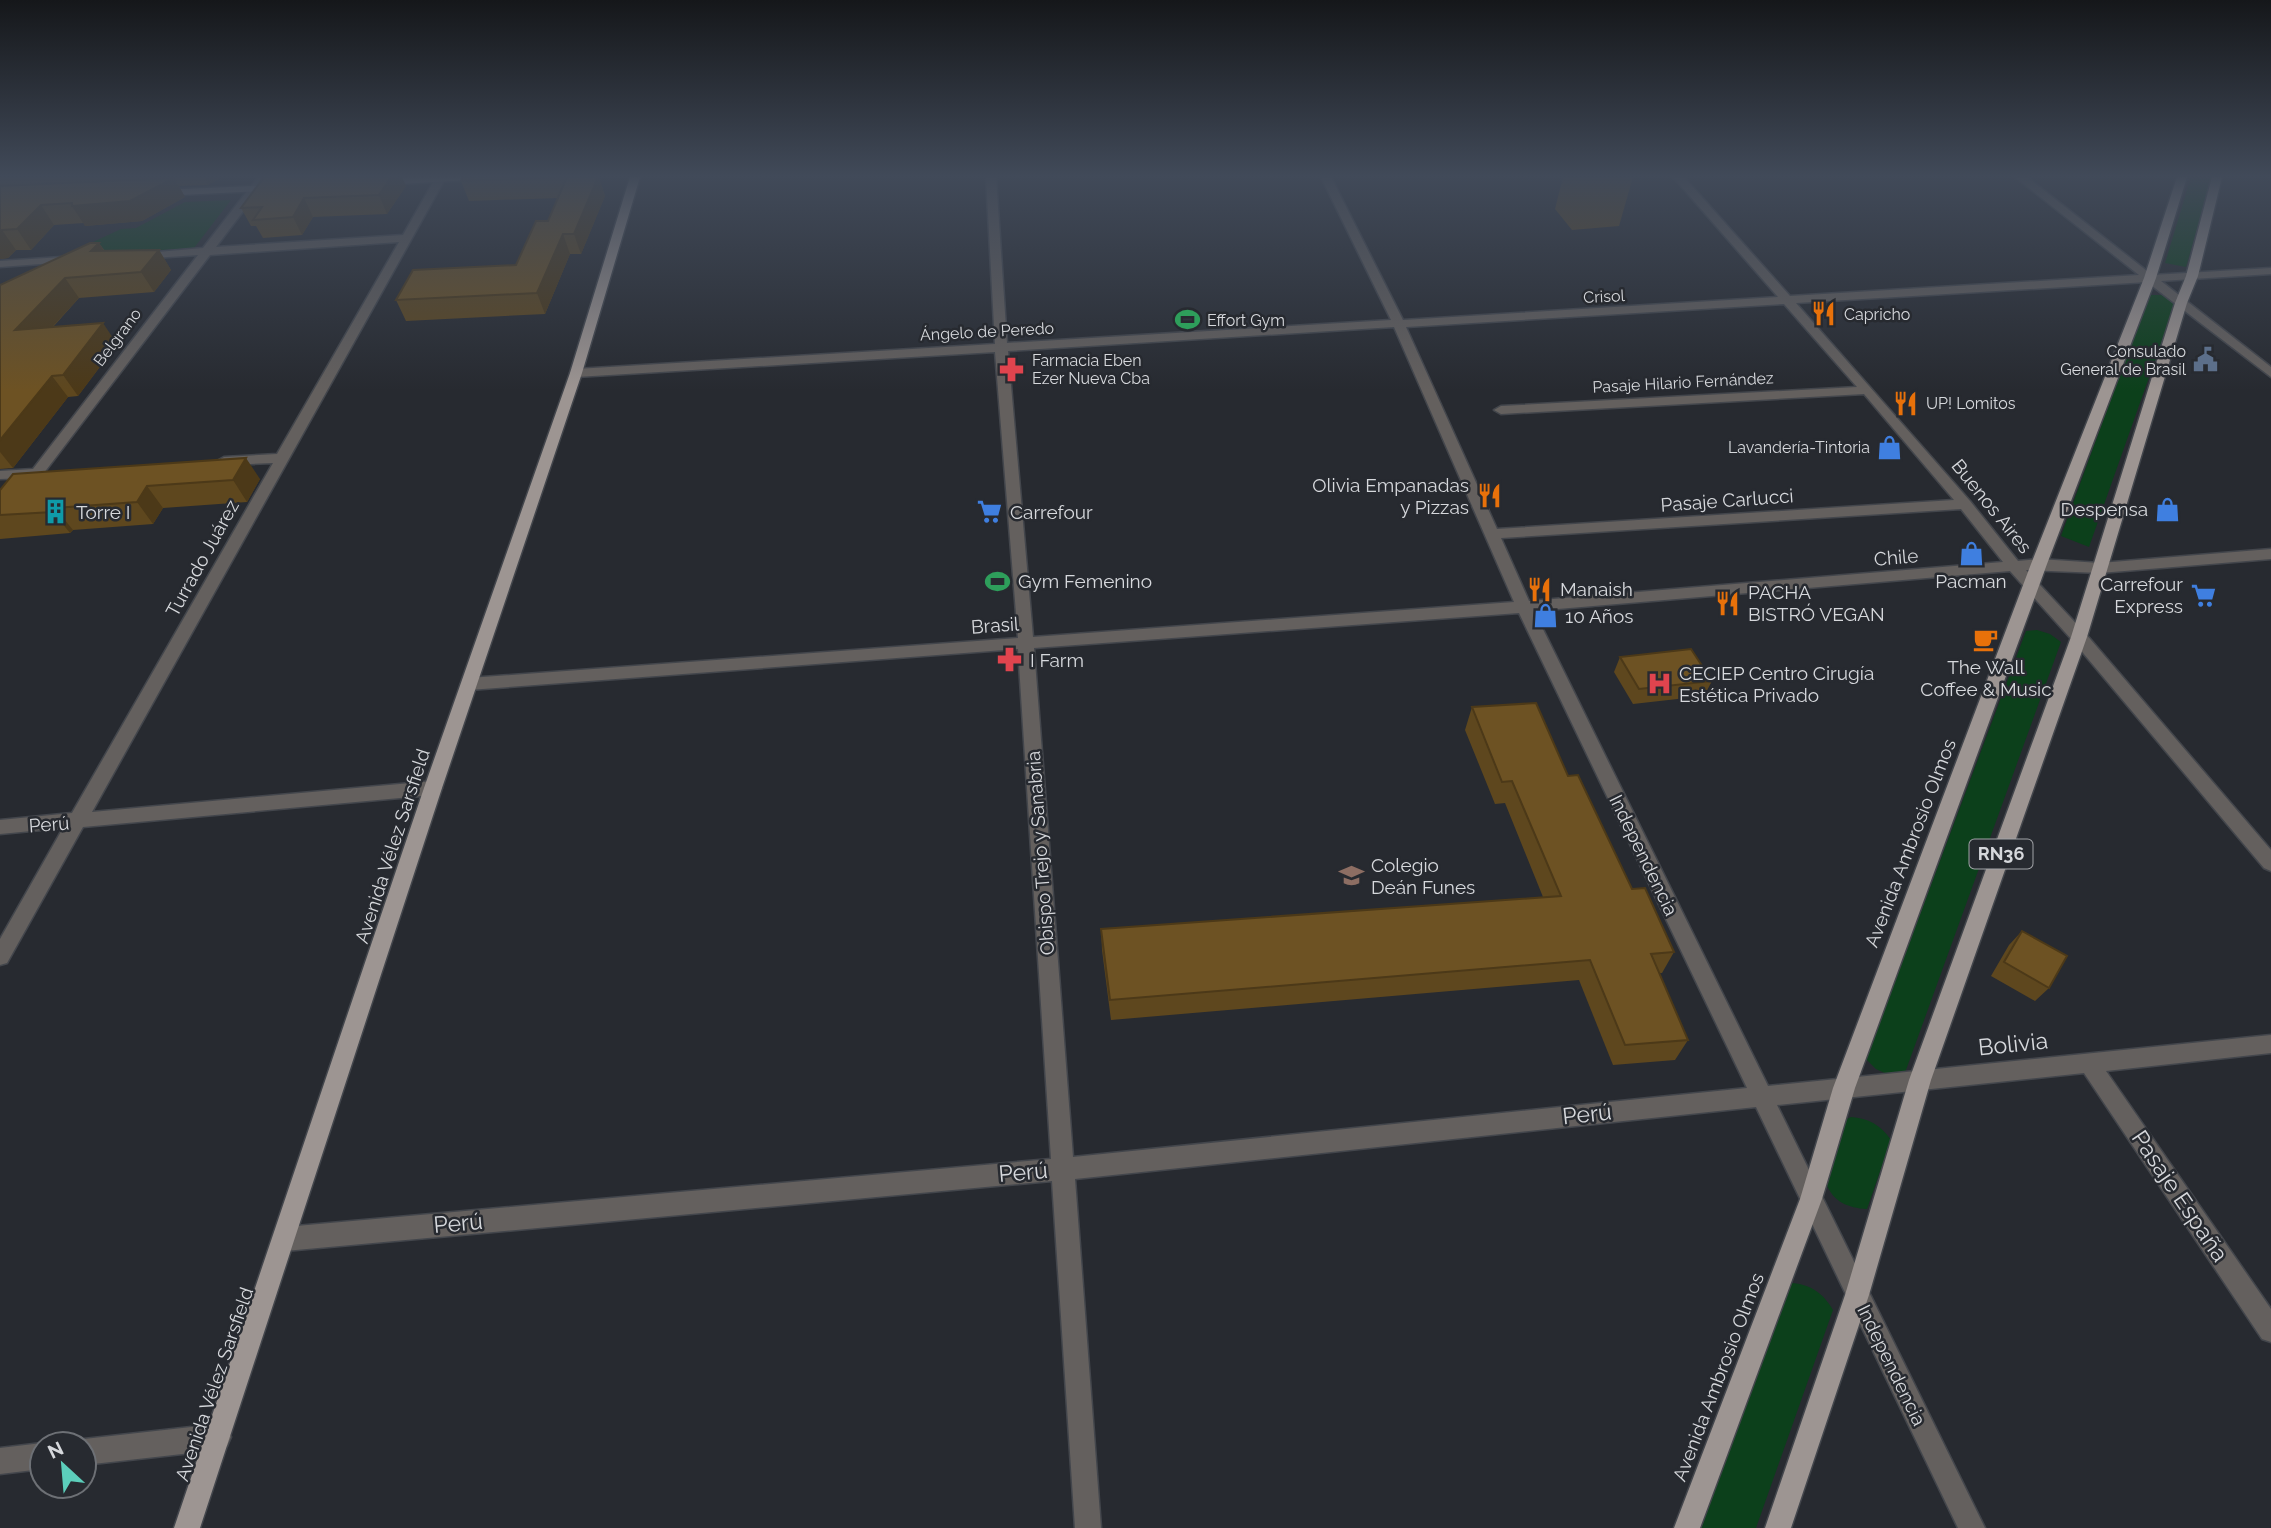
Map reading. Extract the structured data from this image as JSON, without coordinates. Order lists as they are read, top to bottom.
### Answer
{
  "streets": {
    "main road": ["Avenida Ambrosio Olmos", "Avenida Vélez Sarsfield", "RN36"],
    "street": [
      "Crisol",
      "Ángelo de Peredo",
      "Belgrano",
      "Pasaje Hilario Fernández",
      "Pasaje Carlucci",
      "Buenos Aires",
      "Chile",
      "Turrado Juárez",
      "Brasil",
      "Perú",
      "Obispo Trejo y Sanabria",
      "Independencia",
      "Bolivia",
      "Pasaje España"
    ]
  },
  "crossings": [
    ["Crisol", "Ángelo de Peredo"],
    ["Crisol", "Buenos Aires"],
    ["Crisol", "Avenida Ambrosio Olmos"],
    ["Crisol", "RN36"],
    ["Crisol", "Independencia"],
    ["Ángelo de Peredo", "Avenida Vélez Sarsfield"],
    ["Ángelo de Peredo", "Obispo Trejo y Sanabria"],
    ["Ángelo de Peredo", "Independencia"],
    ["Pasaje Hilario Fernández", "Buenos Aires"],
    ["Pasaje Carlucci", "Buenos Aires"],
    ["Pasaje Carlucci", "Independencia"],
    ["Buenos Aires", "Chile"],
    ["Buenos Aires", "Avenida Ambrosio Olmos"],
    ["Buenos Aires", "RN36"],
    ["Chile", "Brasil"],
    ["Chile", "Avenida Ambrosio Olmos"],
    ["Chile", "RN36"],
    ["Chile", "Independencia"],
    ["Turrado Juárez", "Perú"],
    ["Brasil", "Avenida Vélez Sarsfield"],
    ["Brasil", "Obispo Trejo y Sanabria"],
    ["Brasil", "Independencia"],
    ["Perú", "Avenida Vélez Sarsfield"],
    ["Perú", "Obispo Trejo y Sanabria"],
    ["Perú", "Independencia"],
    ["Perú", "Bolivia"],
    ["Avenida Ambrosio Olmos", "Independencia"],
    ["Avenida Ambrosio Olmos", "Bolivia"],
    ["RN36", "Independencia"],
    ["RN36", "Bolivia"],
    ["Independencia", "Bolivia"],
    ["Bolivia", "Pasaje España"]
  ],
  "places": {
    "restaurant": [
      "Capricho",
      "UP! Lomitos",
      "Olivia Empanadas y Pizzas",
      "Manaish",
      "PACHA BISTRÓ VEGAN"
    ],
    "sports": ["Effort Gym", "Gym Femenino"],
    "public building": ["Consulado General de Brasil"],
    "pharmacy": ["Farmacia Eben Ezer Nueva Cba", "I Farm"],
    "shop": [
      "Lavandería-Tintoria",
      "Despensa",
      "Pacman",
      "10 Años"
    ],
    "building": ["Torre I"],
    "supermarket": ["Carrefour", "Carrefour Express"],
    "cafe": ["The Wall Coffee & Music"],
    "hospital": ["CECIEP Centro Cirugía Estética Privado"],
    "school or university": ["Colegio Deán Funes"]
  },
  "north": "top left"
}
